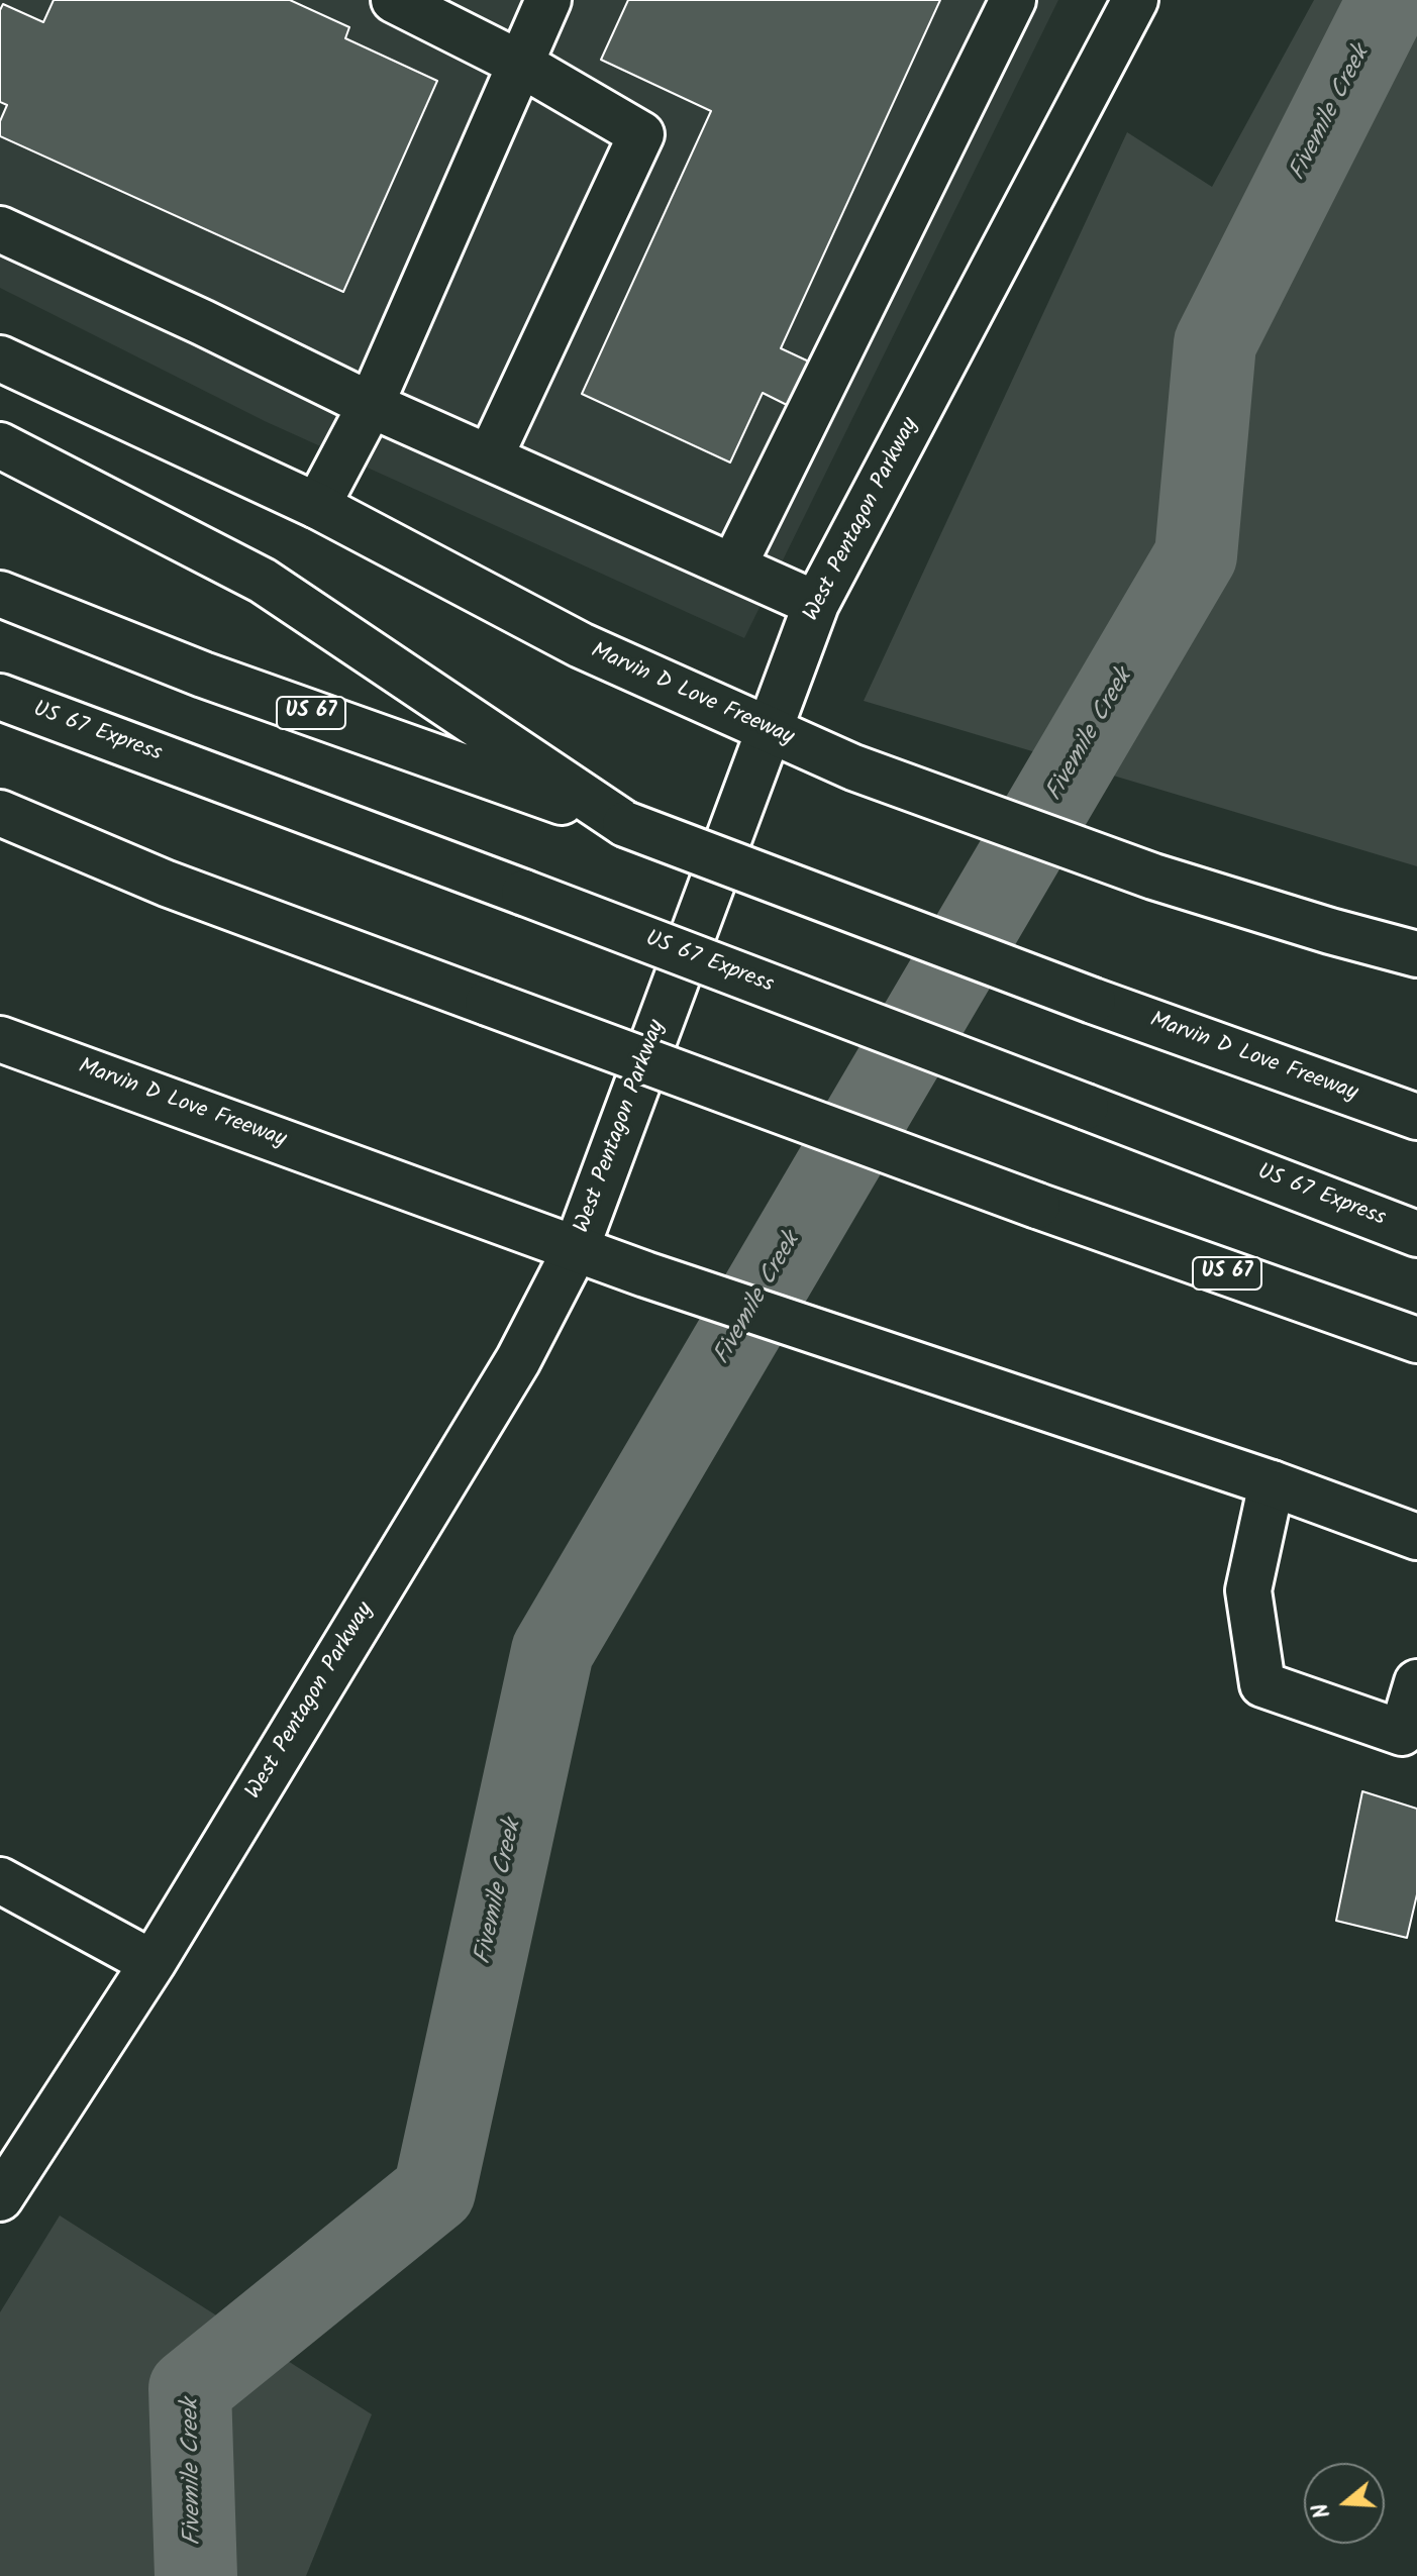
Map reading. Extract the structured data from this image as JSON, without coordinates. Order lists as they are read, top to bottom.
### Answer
{
  "streets": {
    "main road": [
      "West Pentagon Parkway",
      "Marvin D Love Freeway",
      "US 67",
      "US 67 Express"
    ]
  },
  "crossings": [
    ["West Pentagon Parkway", "Marvin D Love Freeway"]
  ],
  "water": ["Fivemile Creek"],
  "north": "left"
}
